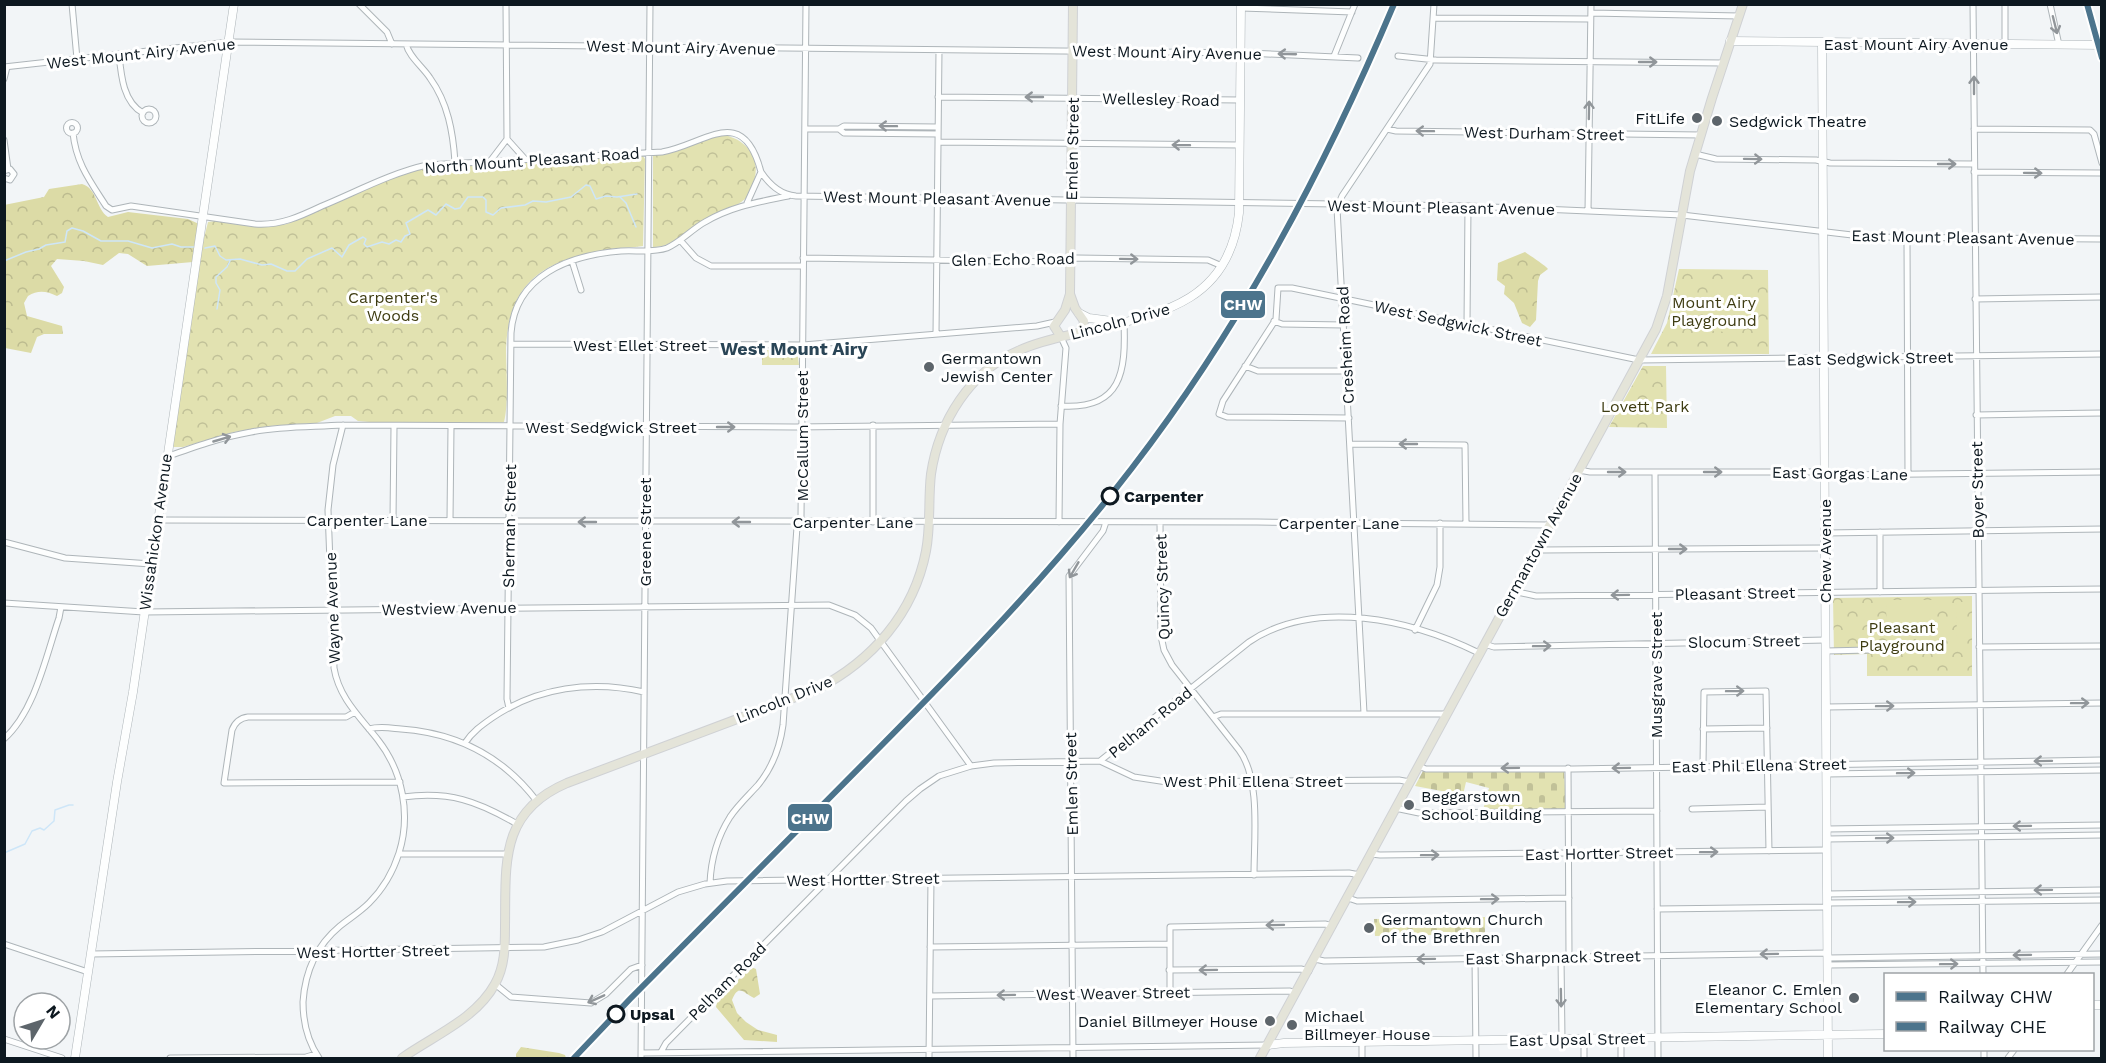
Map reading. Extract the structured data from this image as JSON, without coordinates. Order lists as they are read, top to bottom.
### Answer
{
  "streets": {
    "main road": ["Emlen Street", "Lincoln Drive", "Germantown Avenue"],
    "street": [
      "East Mount Airy Avenue",
      "West Mount Airy Avenue",
      "Wellesley Road",
      "West Durham Street",
      "North Mount Pleasant Road",
      "West Mount Pleasant Avenue",
      "East Mount Pleasant Avenue",
      "Glen Echo Road",
      "West Sedgwick Street",
      "West Ellet Street",
      "Cresheim Road",
      "East Sedgwick Street",
      "McCallum Street",
      "East Gorgas Lane",
      "Boyer Street",
      "Carpenter Lane",
      "Sherman Street",
      "Wissahickon Avenue",
      "Greene Street",
      "Chew Avenue",
      "Quincy Street",
      "Pleasant Street",
      "Wayne Avenue",
      "Westview Avenue",
      "Slocum Street",
      "Musgrave Street",
      "Pelham Road",
      "East Phil Ellena Street",
      "West Phil Ellena Street",
      "East Hortter Street",
      "West Hortter Street",
      "East Sharpnack Street",
      "West Weaver Street",
      "East Upsal Street"
    ]
  },
  "crossings": [
    ["East Mount Airy Avenue", "Boyer Street"],
    ["East Mount Airy Avenue", "Germantown Avenue"],
    ["East Mount Airy Avenue", "Chew Avenue"],
    ["West Mount Airy Avenue", "Emlen Street"],
    ["West Mount Airy Avenue", "Lincoln Drive"],
    ["West Mount Airy Avenue", "McCallum Street"],
    ["West Mount Airy Avenue", "Wissahickon Avenue"],
    ["West Mount Airy Avenue", "Greene Street"],
    ["Wellesley Road", "Emlen Street"],
    ["Wellesley Road", "Lincoln Drive"],
    ["West Durham Street", "Germantown Avenue"],
    ["Emlen Street", "West Mount Pleasant Avenue"],
    ["Emlen Street", "Glen Echo Road"],
    ["Emlen Street", "Lincoln Drive"],
    ["Emlen Street", "West Ellet Street"],
    ["Emlen Street", "Carpenter Lane"],
    ["Emlen Street", "Pelham Road"],
    ["Emlen Street", "West Hortter Street"],
    ["Emlen Street", "West Weaver Street"],
    ["North Mount Pleasant Road", "Sherman Street"],
    ["North Mount Pleasant Road", "Wissahickon Avenue"],
    ["North Mount Pleasant Road", "Greene Street"],
    ["West Mount Pleasant Avenue", "East Mount Pleasant Avenue"],
    ["West Mount Pleasant Avenue", "Lincoln Drive"],
    ["West Mount Pleasant Avenue", "Cresheim Road"],
    ["West Mount Pleasant Avenue", "McCallum Street"],
    ["West Mount Pleasant Avenue", "Germantown Avenue"],
    ["East Mount Pleasant Avenue", "Boyer Street"],
    ["East Mount Pleasant Avenue", "Germantown Avenue"],
    ["East Mount Pleasant Avenue", "Chew Avenue"],
    ["Glen Echo Road", "Lincoln Drive"],
    ["Glen Echo Road", "McCallum Street"],
    ["Lincoln Drive", "West Sedgwick Street"],
    ["Lincoln Drive", "West Ellet Street"],
    ["Lincoln Drive", "McCallum Street"],
    ["Lincoln Drive", "Carpenter Lane"],
    ["Lincoln Drive", "Greene Street"],
    ["Lincoln Drive", "Westview Avenue"],
    ["Lincoln Drive", "West Hortter Street"],
    ["West Sedgwick Street", "Cresheim Road"],
    ["West Sedgwick Street", "East Sedgwick Street"],
    ["West Sedgwick Street", "McCallum Street"],
    ["West Sedgwick Street", "Sherman Street"],
    ["West Sedgwick Street", "Wissahickon Avenue"],
    ["West Sedgwick Street", "Greene Street"],
    ["West Sedgwick Street", "Germantown Avenue"],
    ["West Sedgwick Street", "Wayne Avenue"],
    ["West Ellet Street", "McCallum Street"],
    ["West Ellet Street", "Sherman Street"],
    ["West Ellet Street", "Greene Street"],
    ["Cresheim Road", "Carpenter Lane"],
    ["Cresheim Road", "Pelham Road"],
    ["East Sedgwick Street", "Boyer Street"],
    ["East Sedgwick Street", "Germantown Avenue"],
    ["East Sedgwick Street", "Chew Avenue"],
    ["McCallum Street", "Carpenter Lane"],
    ["McCallum Street", "Westview Avenue"],
    ["McCallum Street", "West Hortter Street"],
    ["East Gorgas Lane", "Boyer Street"],
    ["East Gorgas Lane", "Germantown Avenue"],
    ["East Gorgas Lane", "Chew Avenue"],
    ["East Gorgas Lane", "Musgrave Street"],
    ["Boyer Street", "Pleasant Street"],
    ["Boyer Street", "East Phil Ellena Street"],
    ["Boyer Street", "East Sharpnack Street"],
    ["Carpenter Lane", "Sherman Street"],
    ["Carpenter Lane", "Wissahickon Avenue"],
    ["Carpenter Lane", "Greene Street"],
    ["Carpenter Lane", "Germantown Avenue"],
    ["Carpenter Lane", "Quincy Street"],
    ["Carpenter Lane", "Wayne Avenue"],
    ["Sherman Street", "Greene Street"],
    ["Sherman Street", "Westview Avenue"],
    ["Wissahickon Avenue", "Westview Avenue"],
    ["Wissahickon Avenue", "West Hortter Street"],
    ["Greene Street", "Westview Avenue"],
    ["Greene Street", "West Hortter Street"],
    ["Germantown Avenue", "Pleasant Street"],
    ["Germantown Avenue", "Slocum Street"],
    ["Germantown Avenue", "Pelham Road"],
    ["Germantown Avenue", "East Phil Ellena Street"],
    ["Germantown Avenue", "West Phil Ellena Street"],
    ["Germantown Avenue", "East Hortter Street"],
    ["Germantown Avenue", "West Hortter Street"],
    ["Germantown Avenue", "East Sharpnack Street"],
    ["Germantown Avenue", "West Weaver Street"],
    ["Germantown Avenue", "East Upsal Street"],
    ["Chew Avenue", "Pleasant Street"],
    ["Chew Avenue", "Slocum Street"],
    ["Chew Avenue", "East Phil Ellena Street"],
    ["Chew Avenue", "East Hortter Street"],
    ["Chew Avenue", "East Sharpnack Street"],
    ["Chew Avenue", "East Upsal Street"],
    ["Quincy Street", "Pelham Road"],
    ["Quincy Street", "West Phil Ellena Street"],
    ["Quincy Street", "West Hortter Street"],
    ["Pleasant Street", "Musgrave Street"],
    ["Wayne Avenue", "Westview Avenue"],
    ["Wayne Avenue", "West Hortter Street"],
    ["Westview Avenue", "Pelham Road"],
    ["Slocum Street", "Musgrave Street"],
    ["Musgrave Street", "East Phil Ellena Street"],
    ["Musgrave Street", "East Hortter Street"],
    ["Musgrave Street", "East Sharpnack Street"],
    ["Musgrave Street", "East Upsal Street"],
    ["Pelham Road", "West Phil Ellena Street"],
    ["Pelham Road", "West Hortter Street"]
  ],
  "one_way": [
    "West Durham Street",
    "Glen Echo Road",
    "East Gorgas Lane",
    "Slocum Street",
    "West Weaver Street"
  ],
  "districts": ["West Mount Airy"],
  "parks": [
    "Carpenter's Woods",
    "Mount Airy Playground",
    "Lovett Park",
    "Pleasant Playground"
  ],
  "places": [
    "FitLife",
    "Sedgwick Theatre",
    "Germantown Jewish Center",
    "Carpenter",
    "Beggarstown School Building",
    "Germantown Church of the Brethren",
    "Eleanor C. Emlen Elementary School",
    "Upsal",
    "Daniel Billmeyer House",
    "Michael Billmeyer House"
  ],
  "lines": ["rail line CHW", "rail line CHE"],
  "legend": ["Railway CHW", "Railway CHE"],
  "north": "top right"
}
